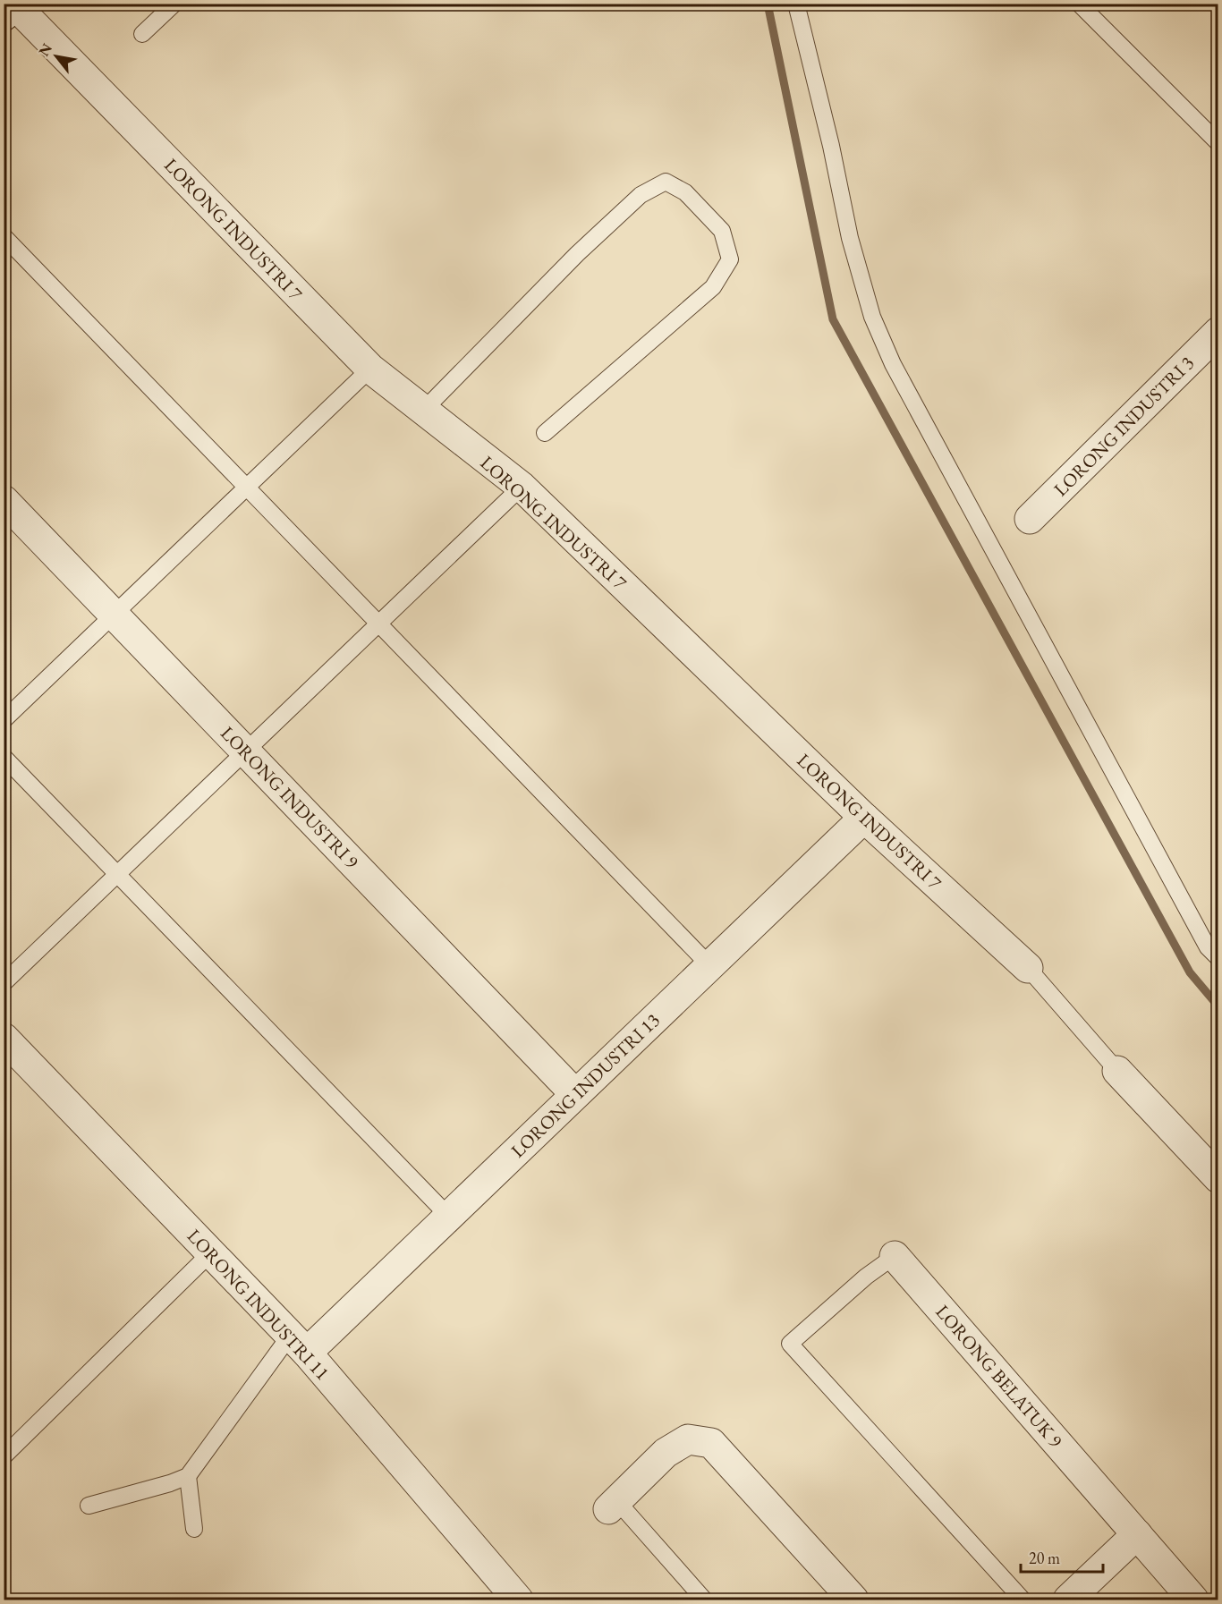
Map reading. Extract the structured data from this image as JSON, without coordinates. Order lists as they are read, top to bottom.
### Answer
{
  "streets": {
    "street": [
      "LORONG INDUSTRI 7",
      "LORONG INDUSTRI 3",
      "LORONG INDUSTRI 9",
      "LORONG INDUSTRI 13",
      "LORONG INDUSTRI 11",
      "LORONG BELATUK 9"
    ]
  },
  "crossings": [
    ["LORONG INDUSTRI 7", "LORONG INDUSTRI 13"],
    ["LORONG INDUSTRI 9", "LORONG INDUSTRI 13"],
    ["LORONG INDUSTRI 13", "LORONG INDUSTRI 11"]
  ],
  "scale_bar": "20 m",
  "north": "top left"
}
